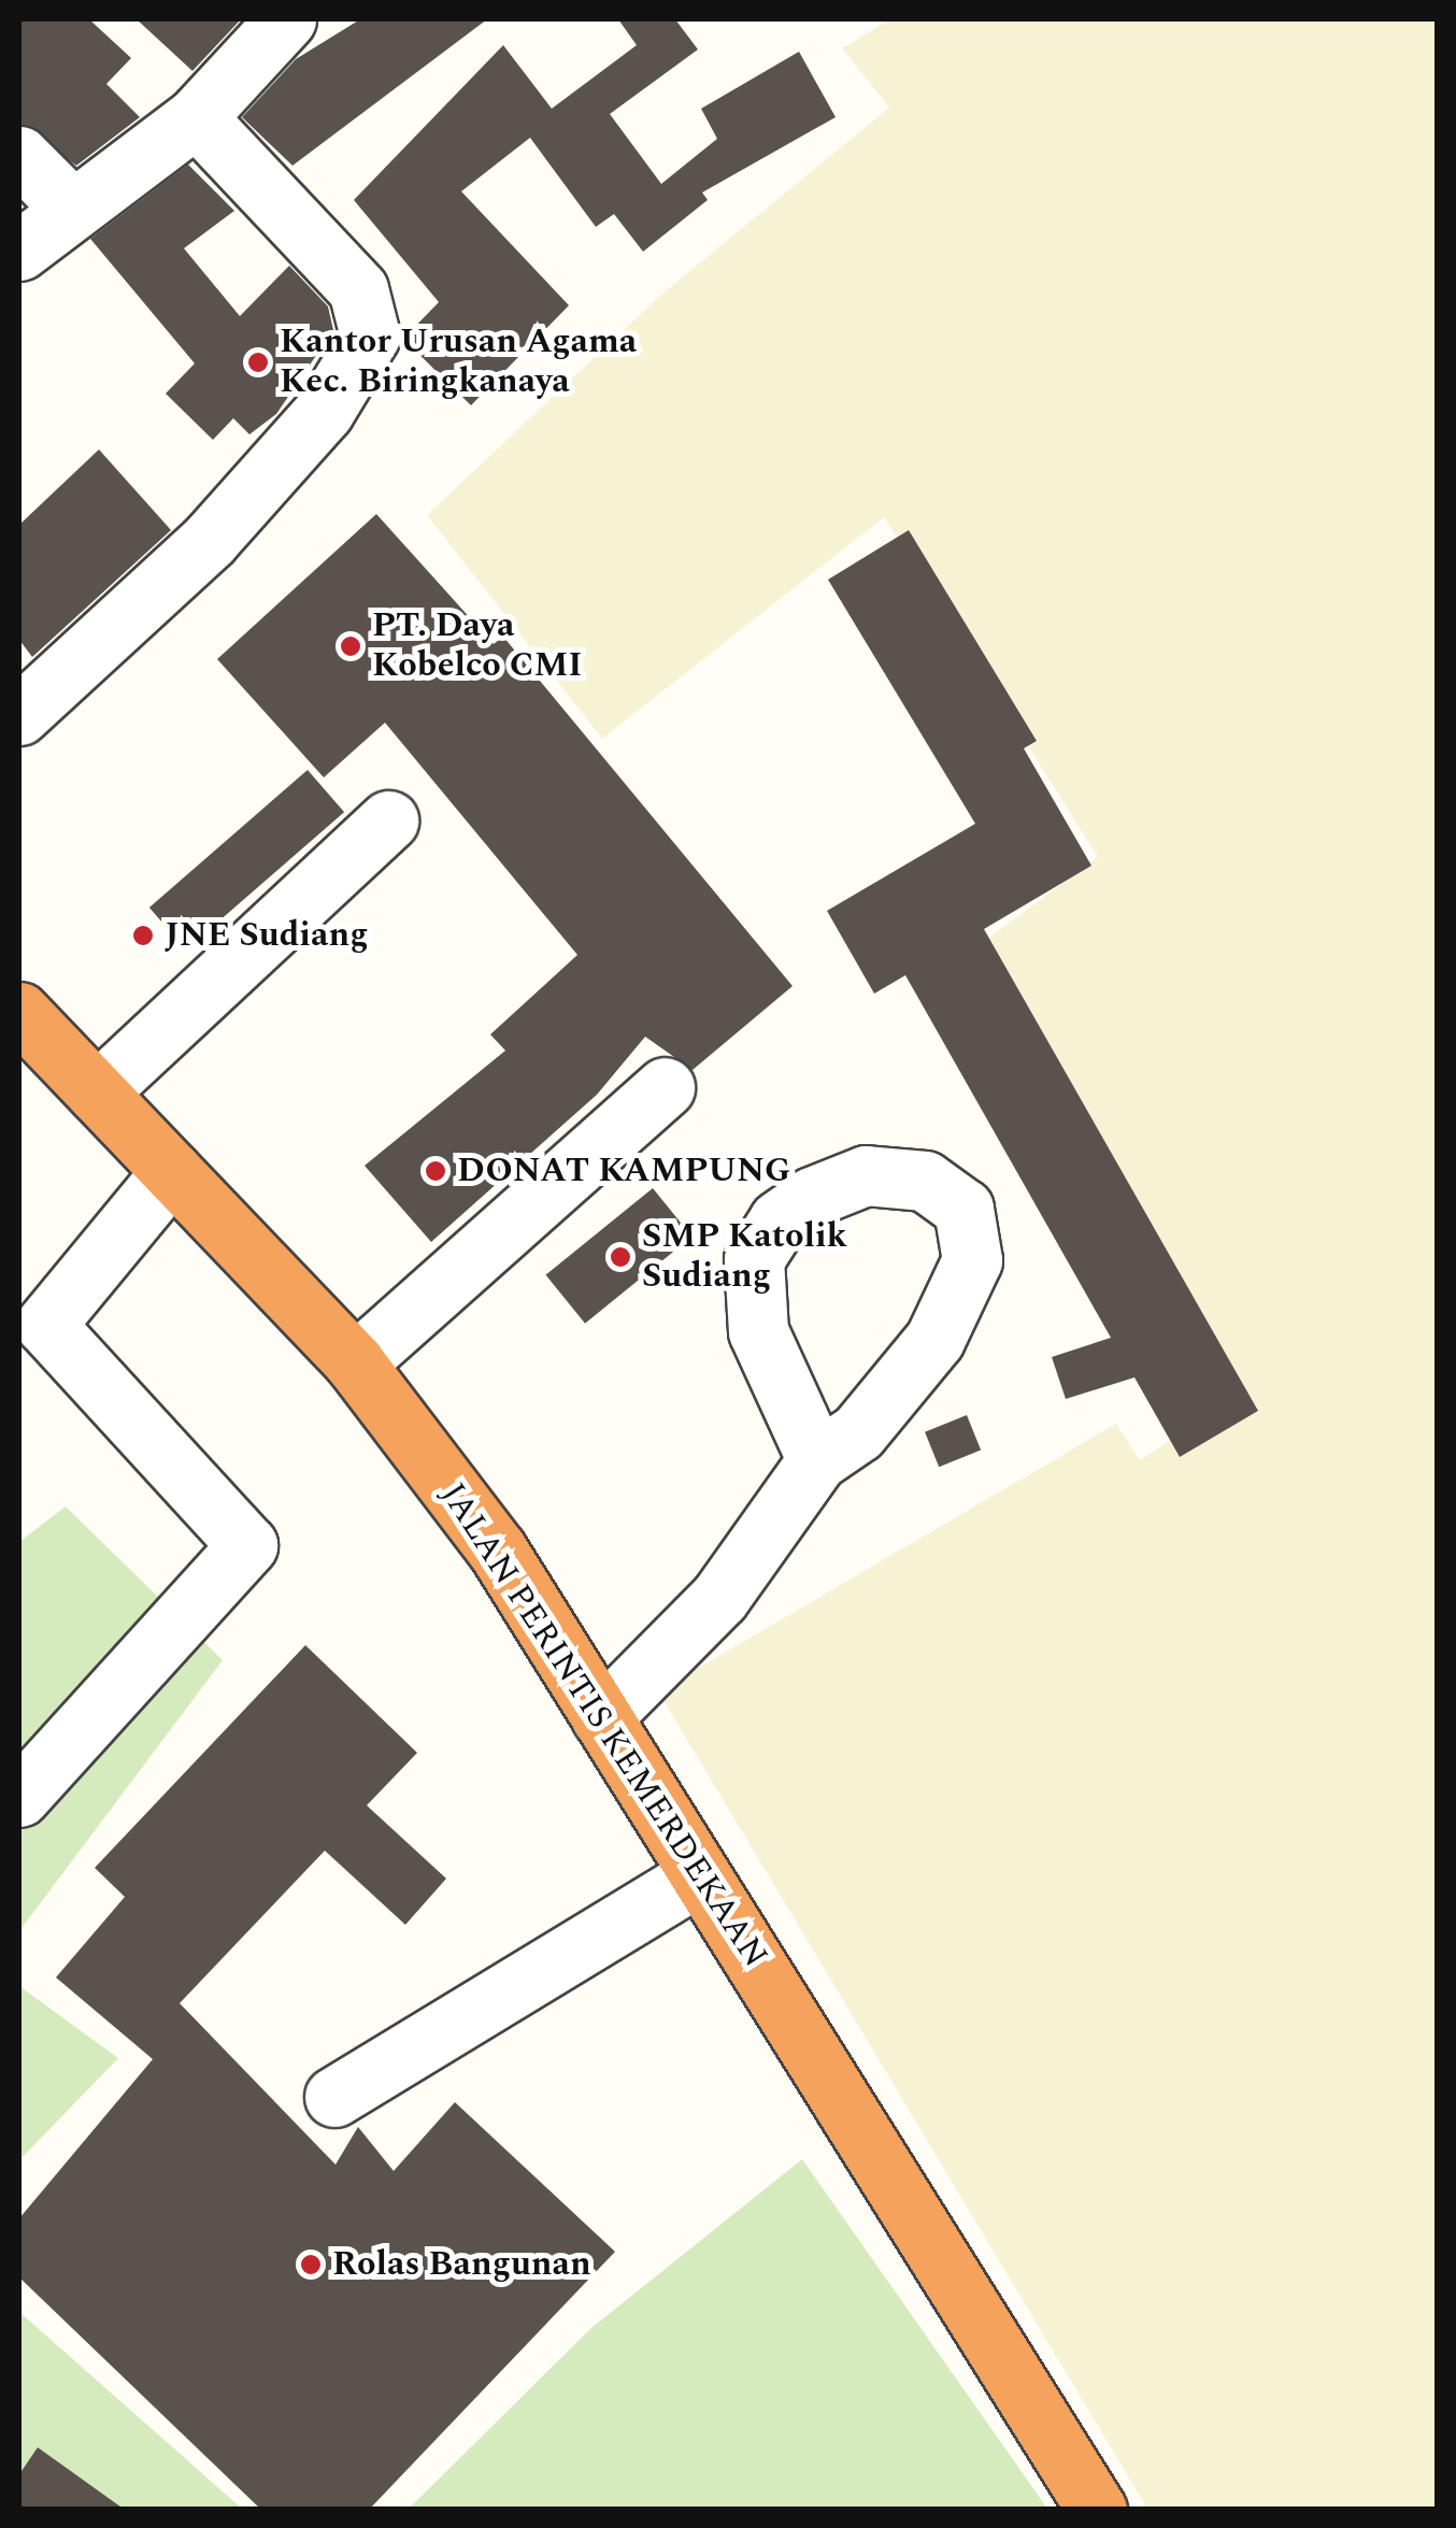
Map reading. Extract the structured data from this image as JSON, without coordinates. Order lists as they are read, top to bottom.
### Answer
{
  "streets": {
    "highway": ["JALAN PERINTIS KEMERDEKAAN"]
  },
  "places": [
    "Kantor Urusan Agama Kec. Biringkanaya",
    "PT. Daya Kobelco CMI",
    "JNE Sudiang",
    "DONAT KAMPUNG",
    "SMP Katolik Sudiang",
    "Rolas Bangunan"
  ]
}
